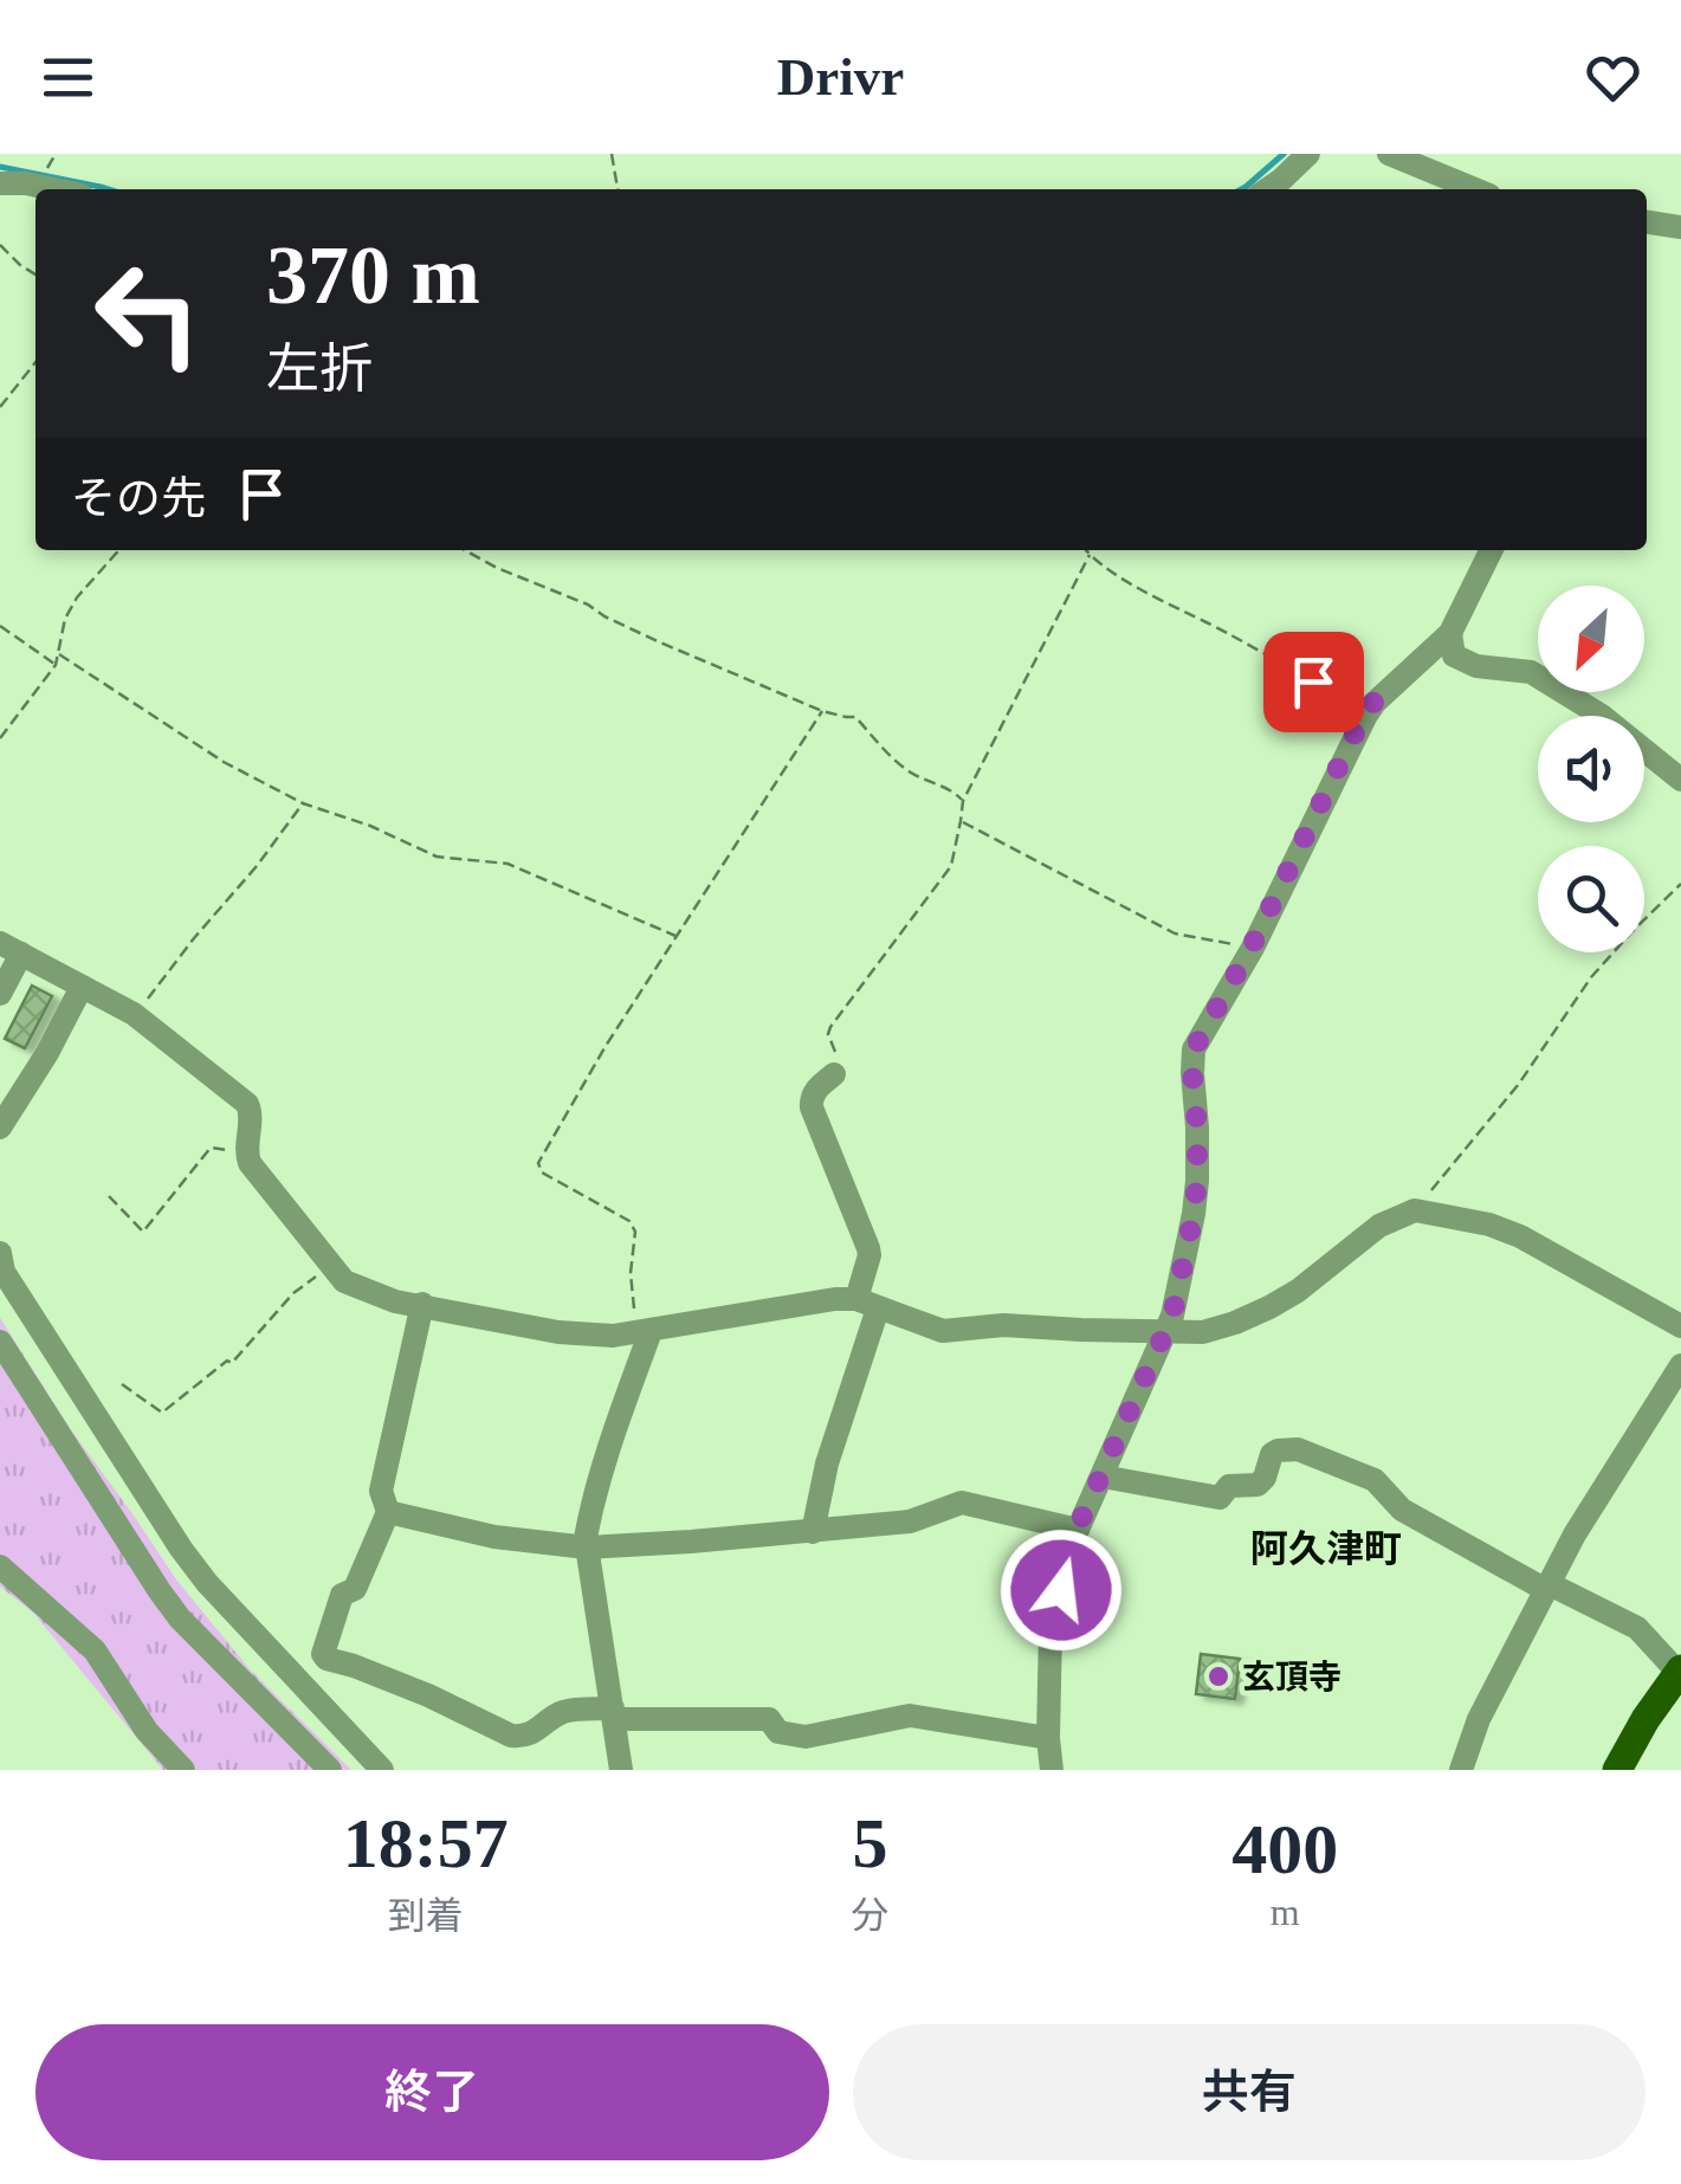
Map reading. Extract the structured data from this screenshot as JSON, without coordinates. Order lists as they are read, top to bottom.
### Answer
{
  "districts": ["阿久津町"],
  "places": ["玄頂寺"],
  "north": "bottom left",
  "page": {
    "header": "Drivr",
    "turn": ["370 m", "左折"],
    "then": "その先",
    "eta": [
      "18:57",
      "到着",
      "5",
      "分",
      "400",
      "m"
    ],
    "buttons": ["終了", "共有"]
  }
}
